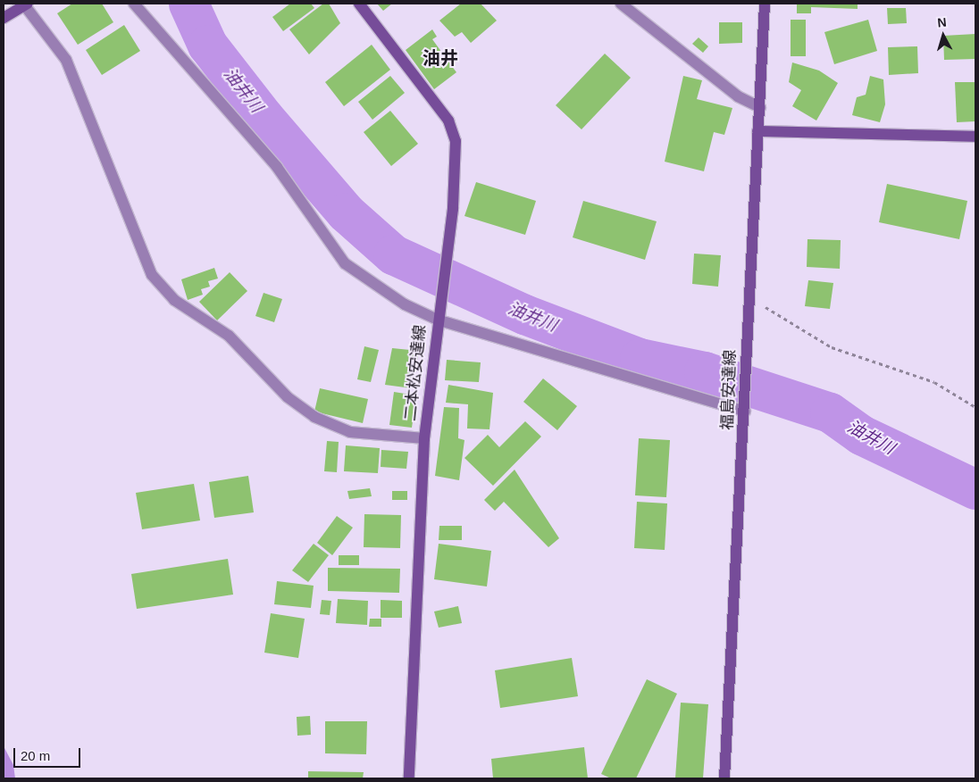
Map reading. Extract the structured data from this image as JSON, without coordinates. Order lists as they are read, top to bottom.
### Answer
{
  "streets": {
    "main road": ["二本松安達線", "福島安達線"]
  },
  "districts": ["油井"],
  "water": ["油井川"],
  "scale_bar": "20 m",
  "north": "top"
}
